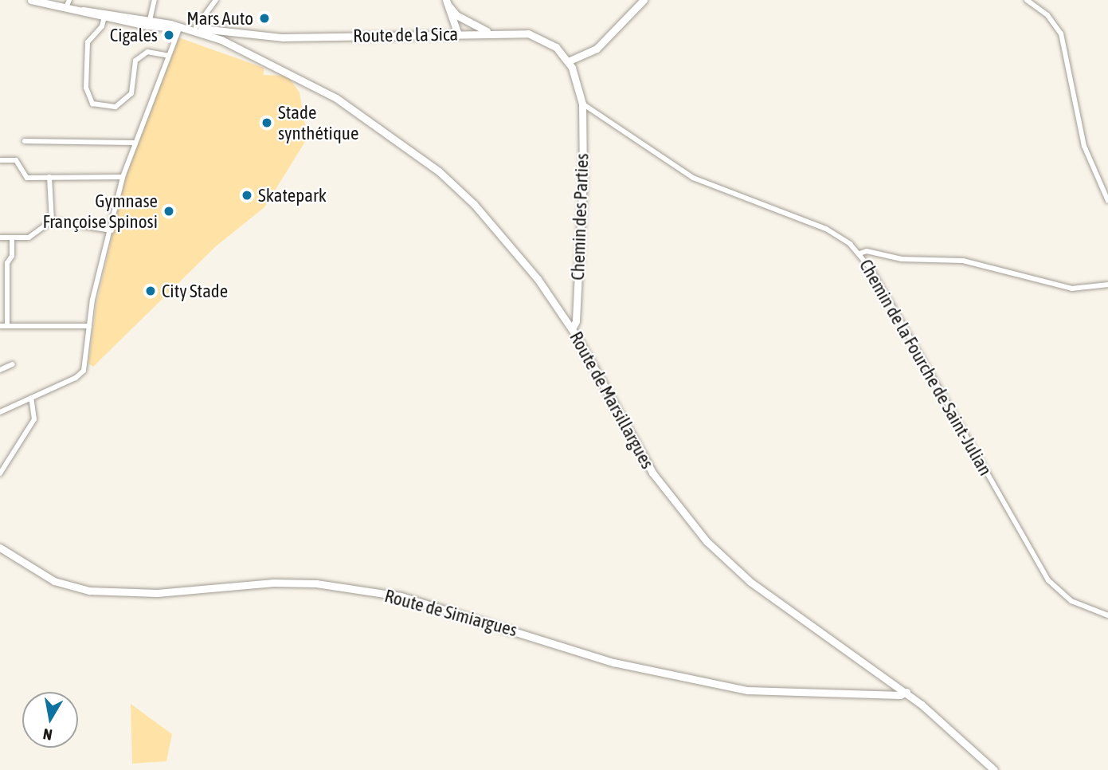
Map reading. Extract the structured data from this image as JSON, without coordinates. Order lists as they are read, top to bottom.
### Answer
{
  "streets": {
    "street": [
      "Route de la Sica",
      "Chemin des Parties",
      "Chemin de la Fourche de Saint-Julian",
      "Route de Marsillargues",
      "Route de Simiargues"
    ]
  },
  "crossings": [
    ["Route de la Sica", "Chemin des Parties"],
    ["Route de la Sica", "Chemin de la Fourche de Saint-Julian"],
    ["Route de la Sica", "Route de Marsillargues"],
    ["Chemin des Parties", "Chemin de la Fourche de Saint-Julian"],
    ["Chemin des Parties", "Route de Marsillargues"],
    ["Route de Marsillargues", "Route de Simiargues"]
  ],
  "places": [
    "Mars Auto",
    "Cigales",
    "Stade synthétique",
    "Skatepark",
    "Gymnase Françoise Spinosi",
    "City Stade"
  ],
  "north": "bottom"
}
